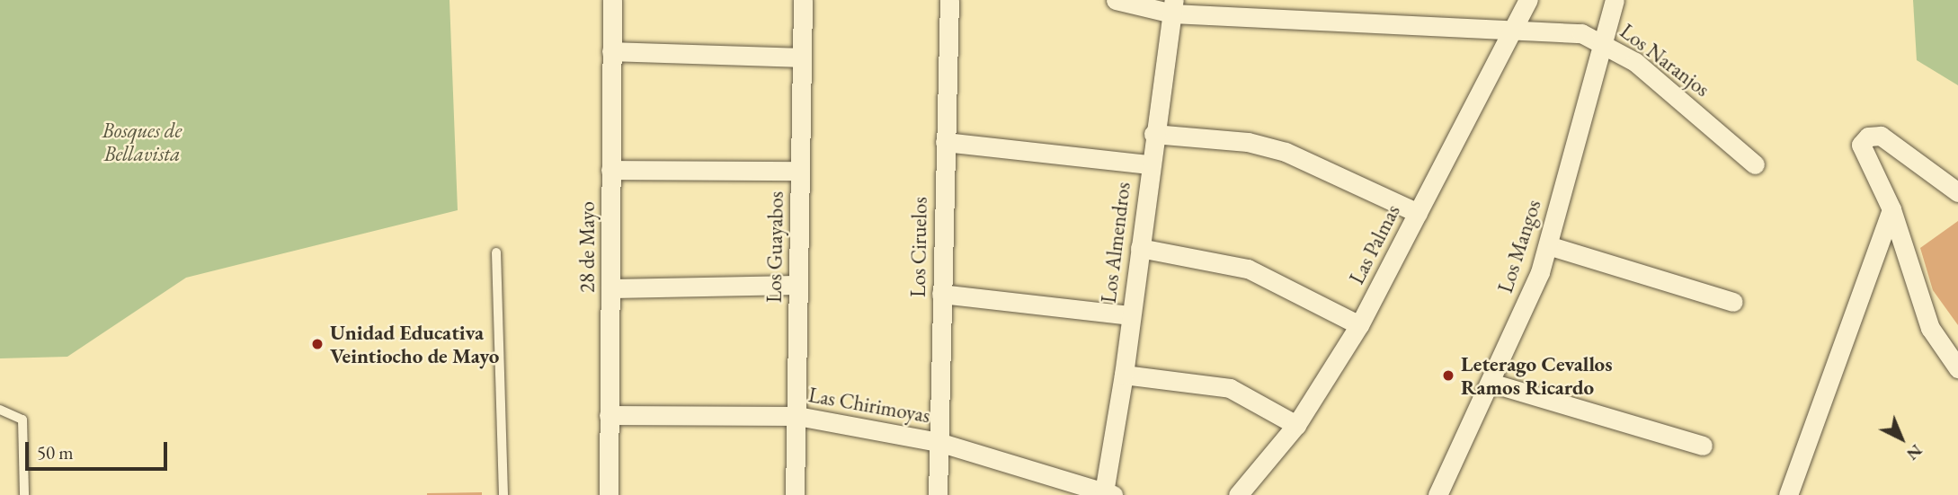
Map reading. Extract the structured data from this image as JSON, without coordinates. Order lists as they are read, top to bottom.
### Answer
{
  "streets": {
    "street": [
      "Los Naranjos",
      "Los Almendros",
      "Las Palmas",
      "Los Mangos",
      "28 de Mayo",
      "Los Guayabos",
      "Los Ciruelos",
      "Las Chirimoyas"
    ]
  },
  "crossings": [
    ["Los Naranjos", "Los Almendros"],
    ["Los Naranjos", "Las Palmas"],
    ["Los Naranjos", "Los Mangos"],
    ["Los Almendros", "Las Chirimoyas"],
    ["28 de Mayo", "Las Chirimoyas"],
    ["Los Guayabos", "Las Chirimoyas"],
    ["Los Ciruelos", "Las Chirimoyas"]
  ],
  "parks": ["Bosques de Bellavista"],
  "places": ["Unidad Educativa Veintiocho de Mayo", "Leterago Cevallos Ramos Ricardo"],
  "scale_bar": "50 m",
  "north": "bottom right"
}
